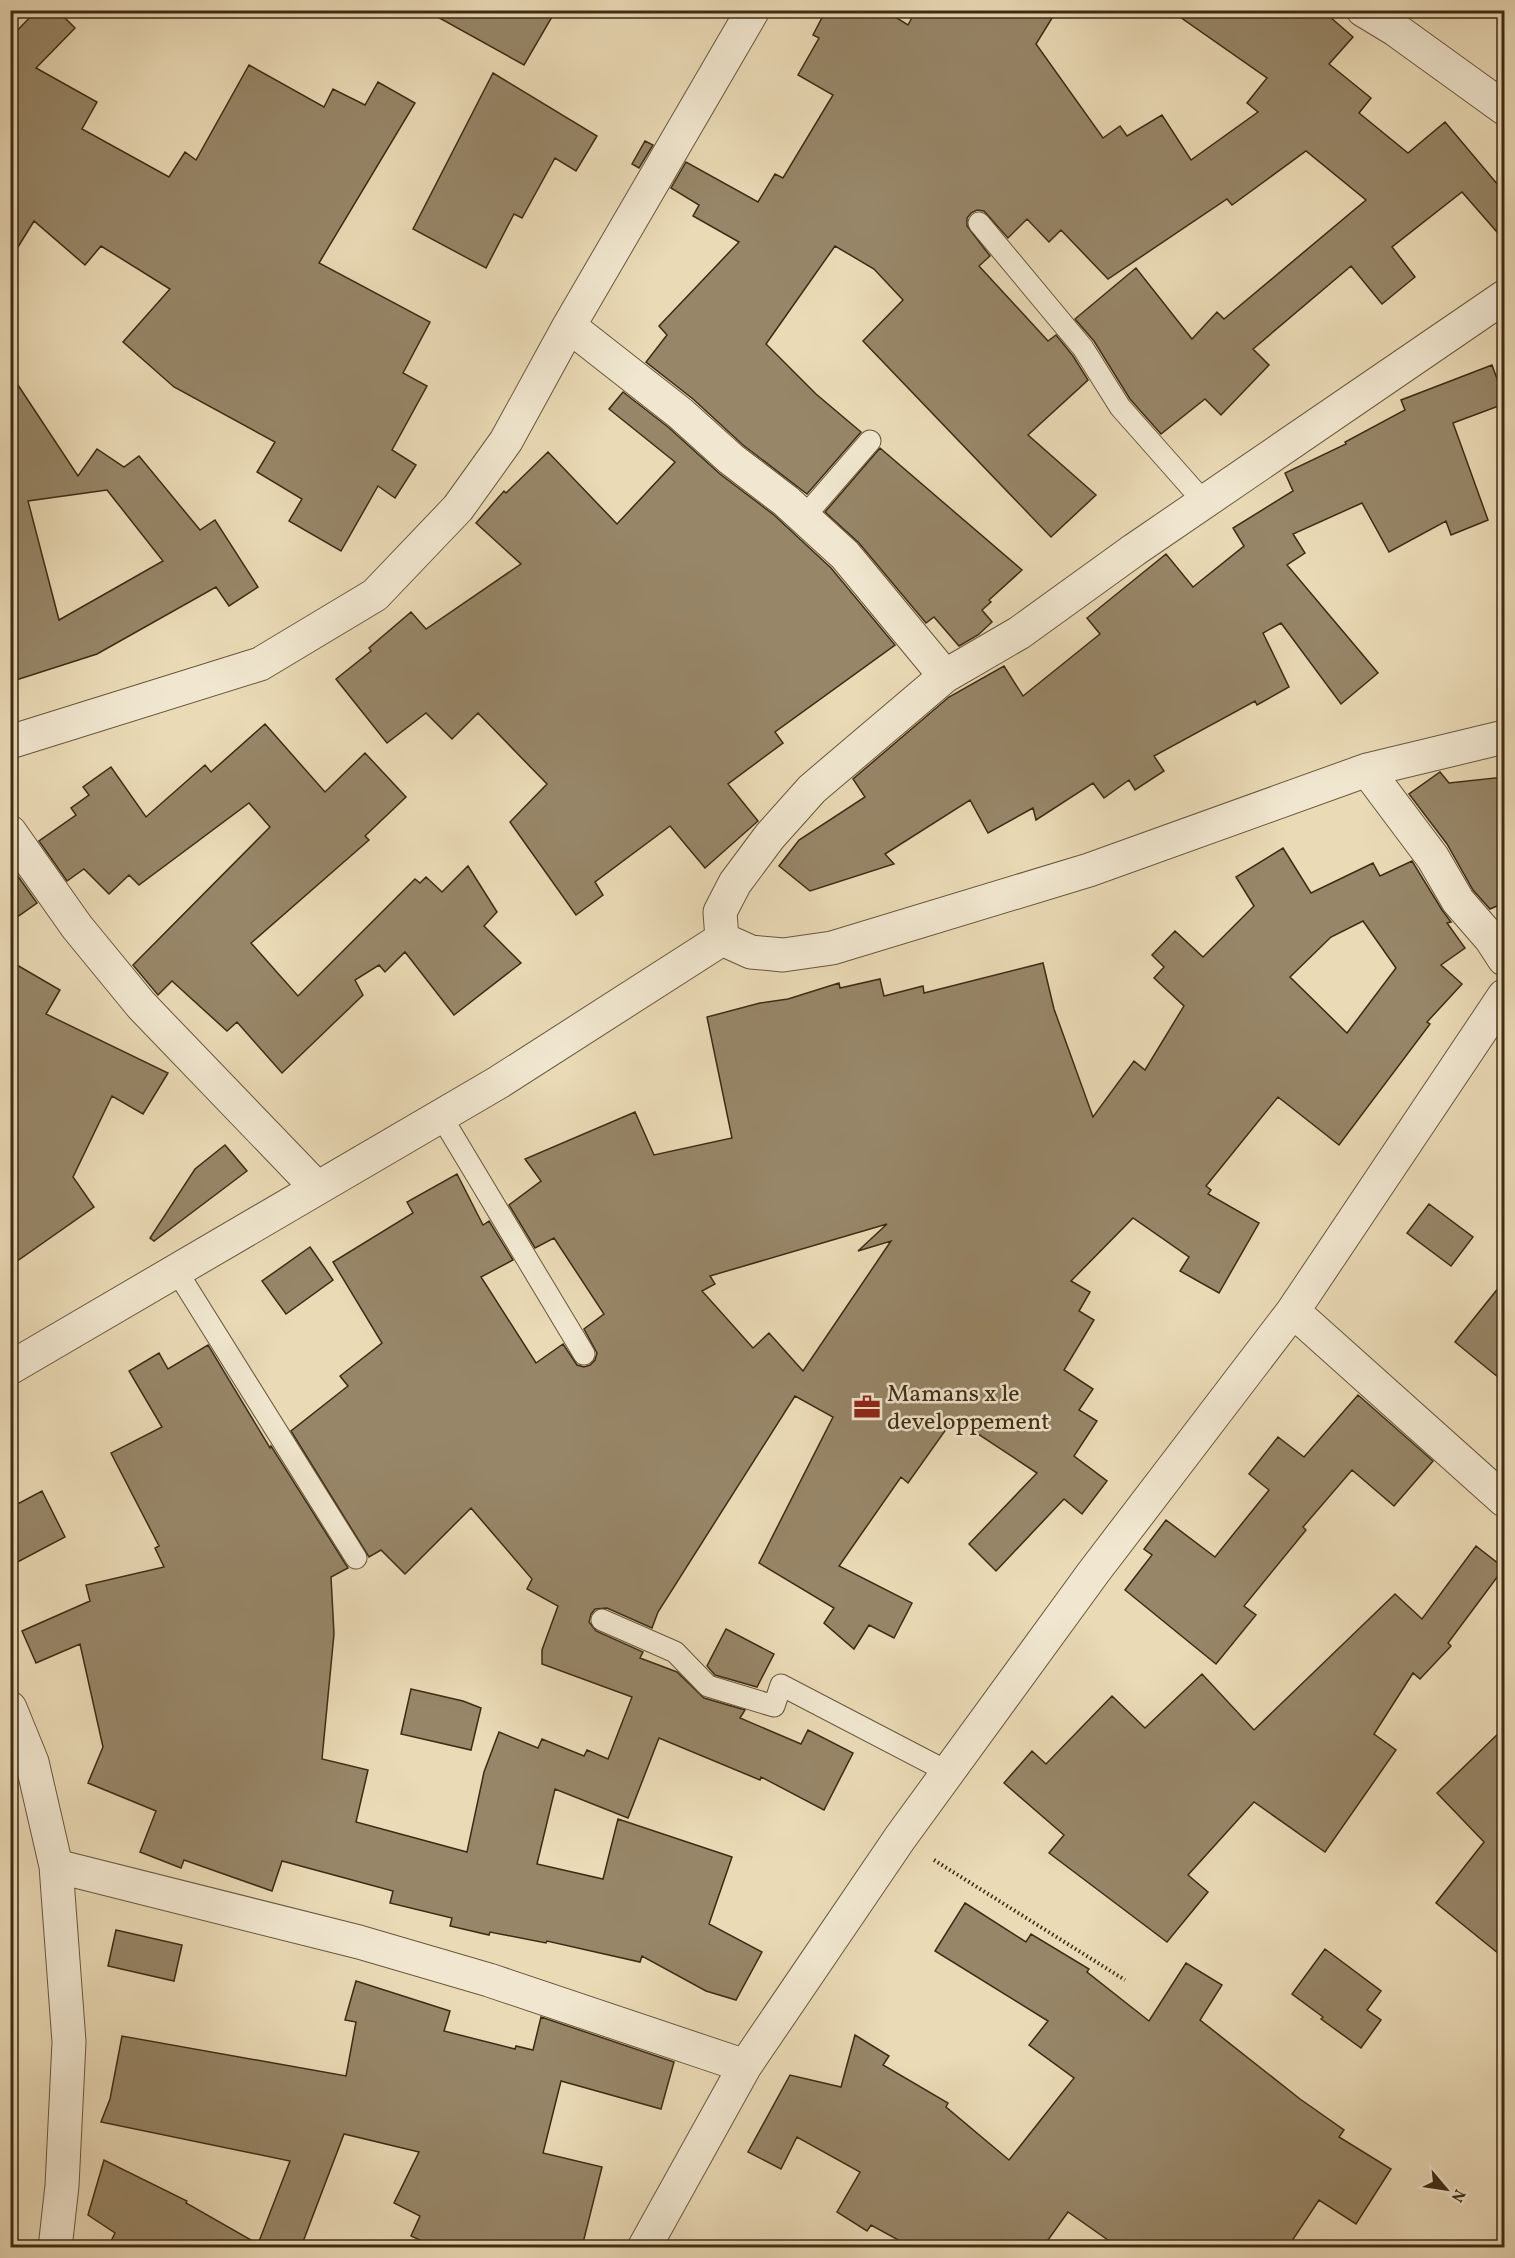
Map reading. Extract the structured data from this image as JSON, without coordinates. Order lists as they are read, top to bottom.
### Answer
{
  "places": {
    "office": ["Mamans x le developpement"]
  },
  "north": "bottom right"
}
